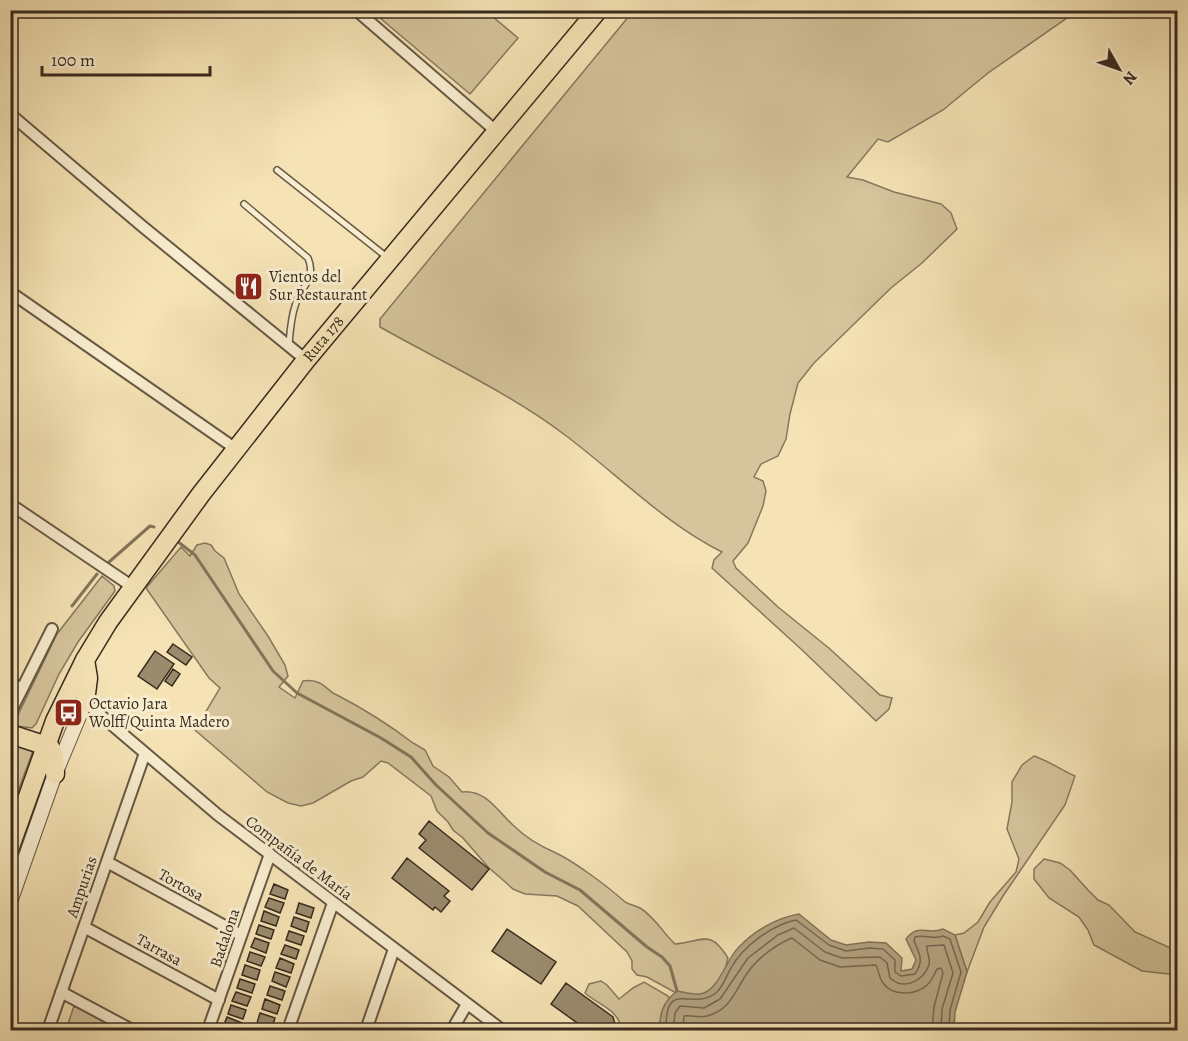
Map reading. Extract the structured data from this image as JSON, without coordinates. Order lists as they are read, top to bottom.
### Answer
{
  "streets": {
    "main road": ["Ruta 178"],
    "street": [
      "Compañía de María",
      "Tortosa",
      "Ampurias",
      "Badalona",
      "Tarrasa"
    ]
  },
  "crossings": [
    ["Compañía de María", "Ampurias"],
    ["Compañía de María", "Badalona"],
    ["Tortosa", "Ampurias"],
    ["Tortosa", "Badalona"],
    ["Ampurias", "Tarrasa"],
    ["Badalona", "Tarrasa"]
  ],
  "places": {
    "restaurant": ["Vientos del Sur Restaurant"],
    "bus stop": ["Octavio Jara Wolff/Quinta Madero"]
  },
  "scale_bar": "100 m",
  "north": "bottom right"
}
